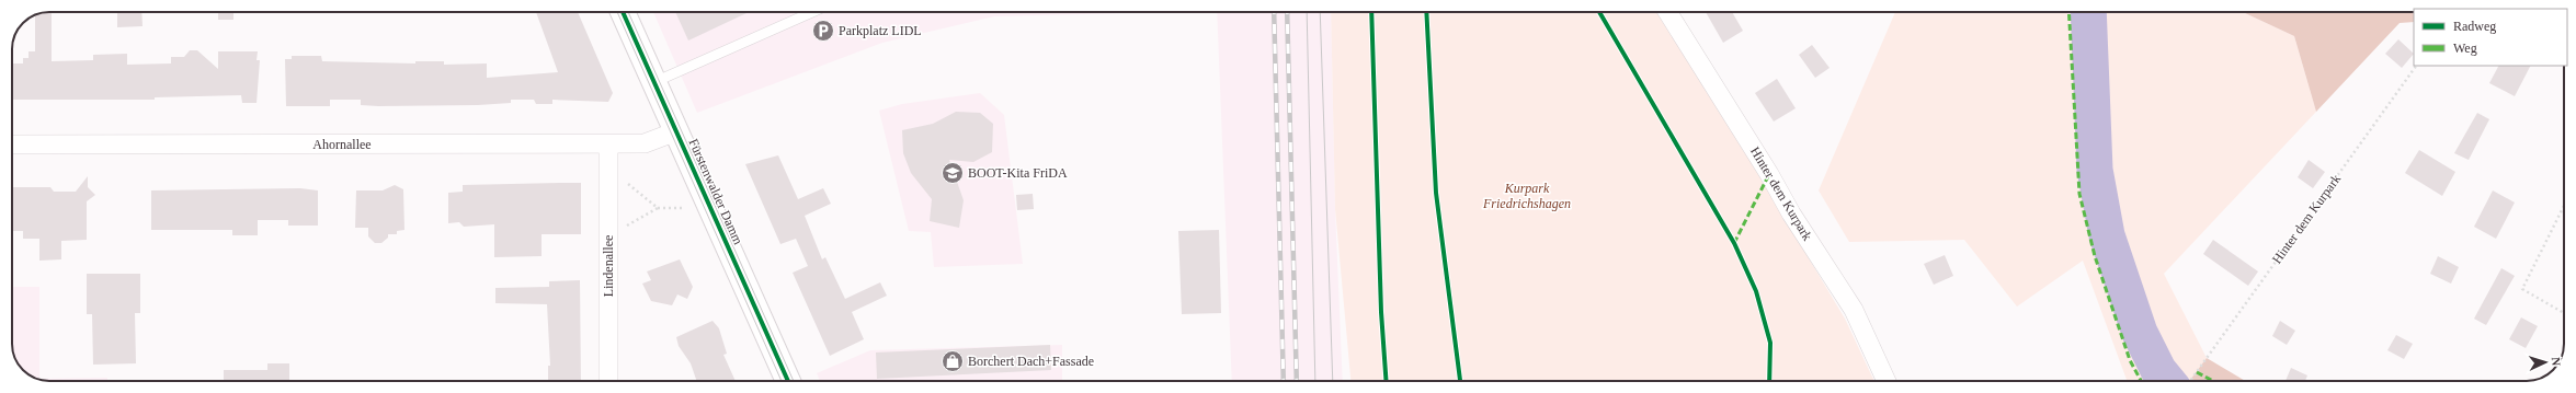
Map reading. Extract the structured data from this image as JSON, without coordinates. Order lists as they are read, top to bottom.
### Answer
{
  "streets": {
    "main road": ["Fürstenwalder Damm"],
    "street": ["Ahornallee", "Hinter dem Kurpark", "Lindenallee"]
  },
  "crossings": [
    ["Ahornallee", "Fürstenwalder Damm"],
    ["Ahornallee", "Lindenallee"]
  ],
  "parks": ["Kurpark Friedrichshagen"],
  "places": {
    "parking": ["Parkplatz LIDL"],
    "school or university": ["BOOT-Kita FriDA"],
    "shop": ["Borchert Dach+Fassade"]
  },
  "legend": ["Radweg", "Weg"],
  "north": "right"
}
